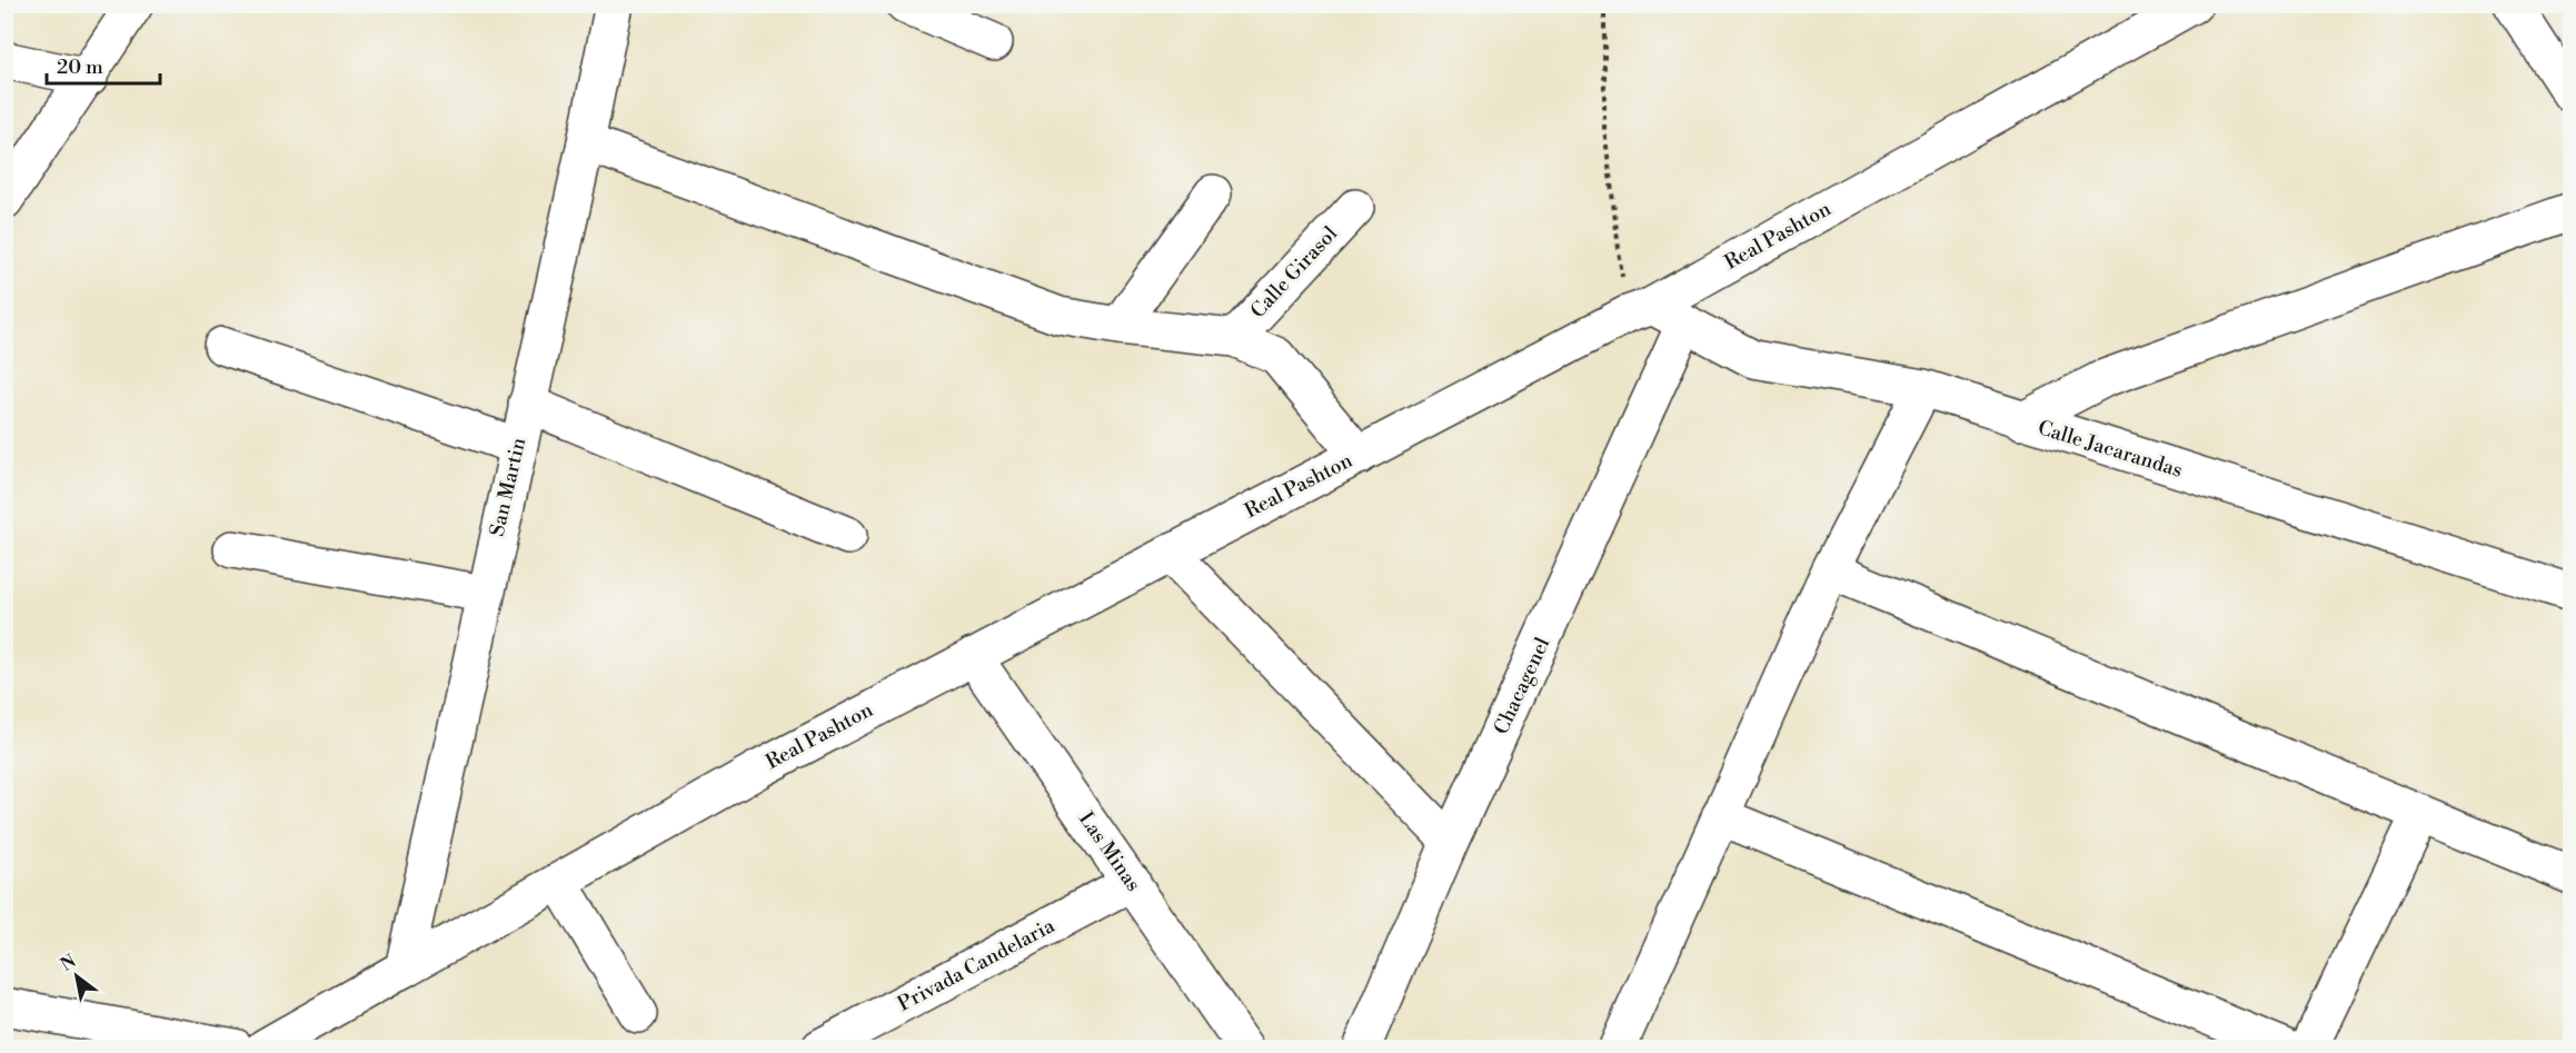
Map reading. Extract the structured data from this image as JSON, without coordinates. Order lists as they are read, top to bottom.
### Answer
{
  "streets": {
    "street": [
      "Real Pashton",
      "Calle Girasol",
      "Calle Jacarandas",
      "San Martin",
      "Chacagenel",
      "Las Minas",
      "Privada Candelaria"
    ]
  },
  "crossings": [
    ["Real Pashton", "Calle Jacarandas"],
    ["Real Pashton", "San Martin"],
    ["Real Pashton", "Las Minas"],
    ["Calle Jacarandas", "Chacagenel"],
    ["Las Minas", "Privada Candelaria"]
  ],
  "scale_bar": "20 m",
  "north": "top left"
}
